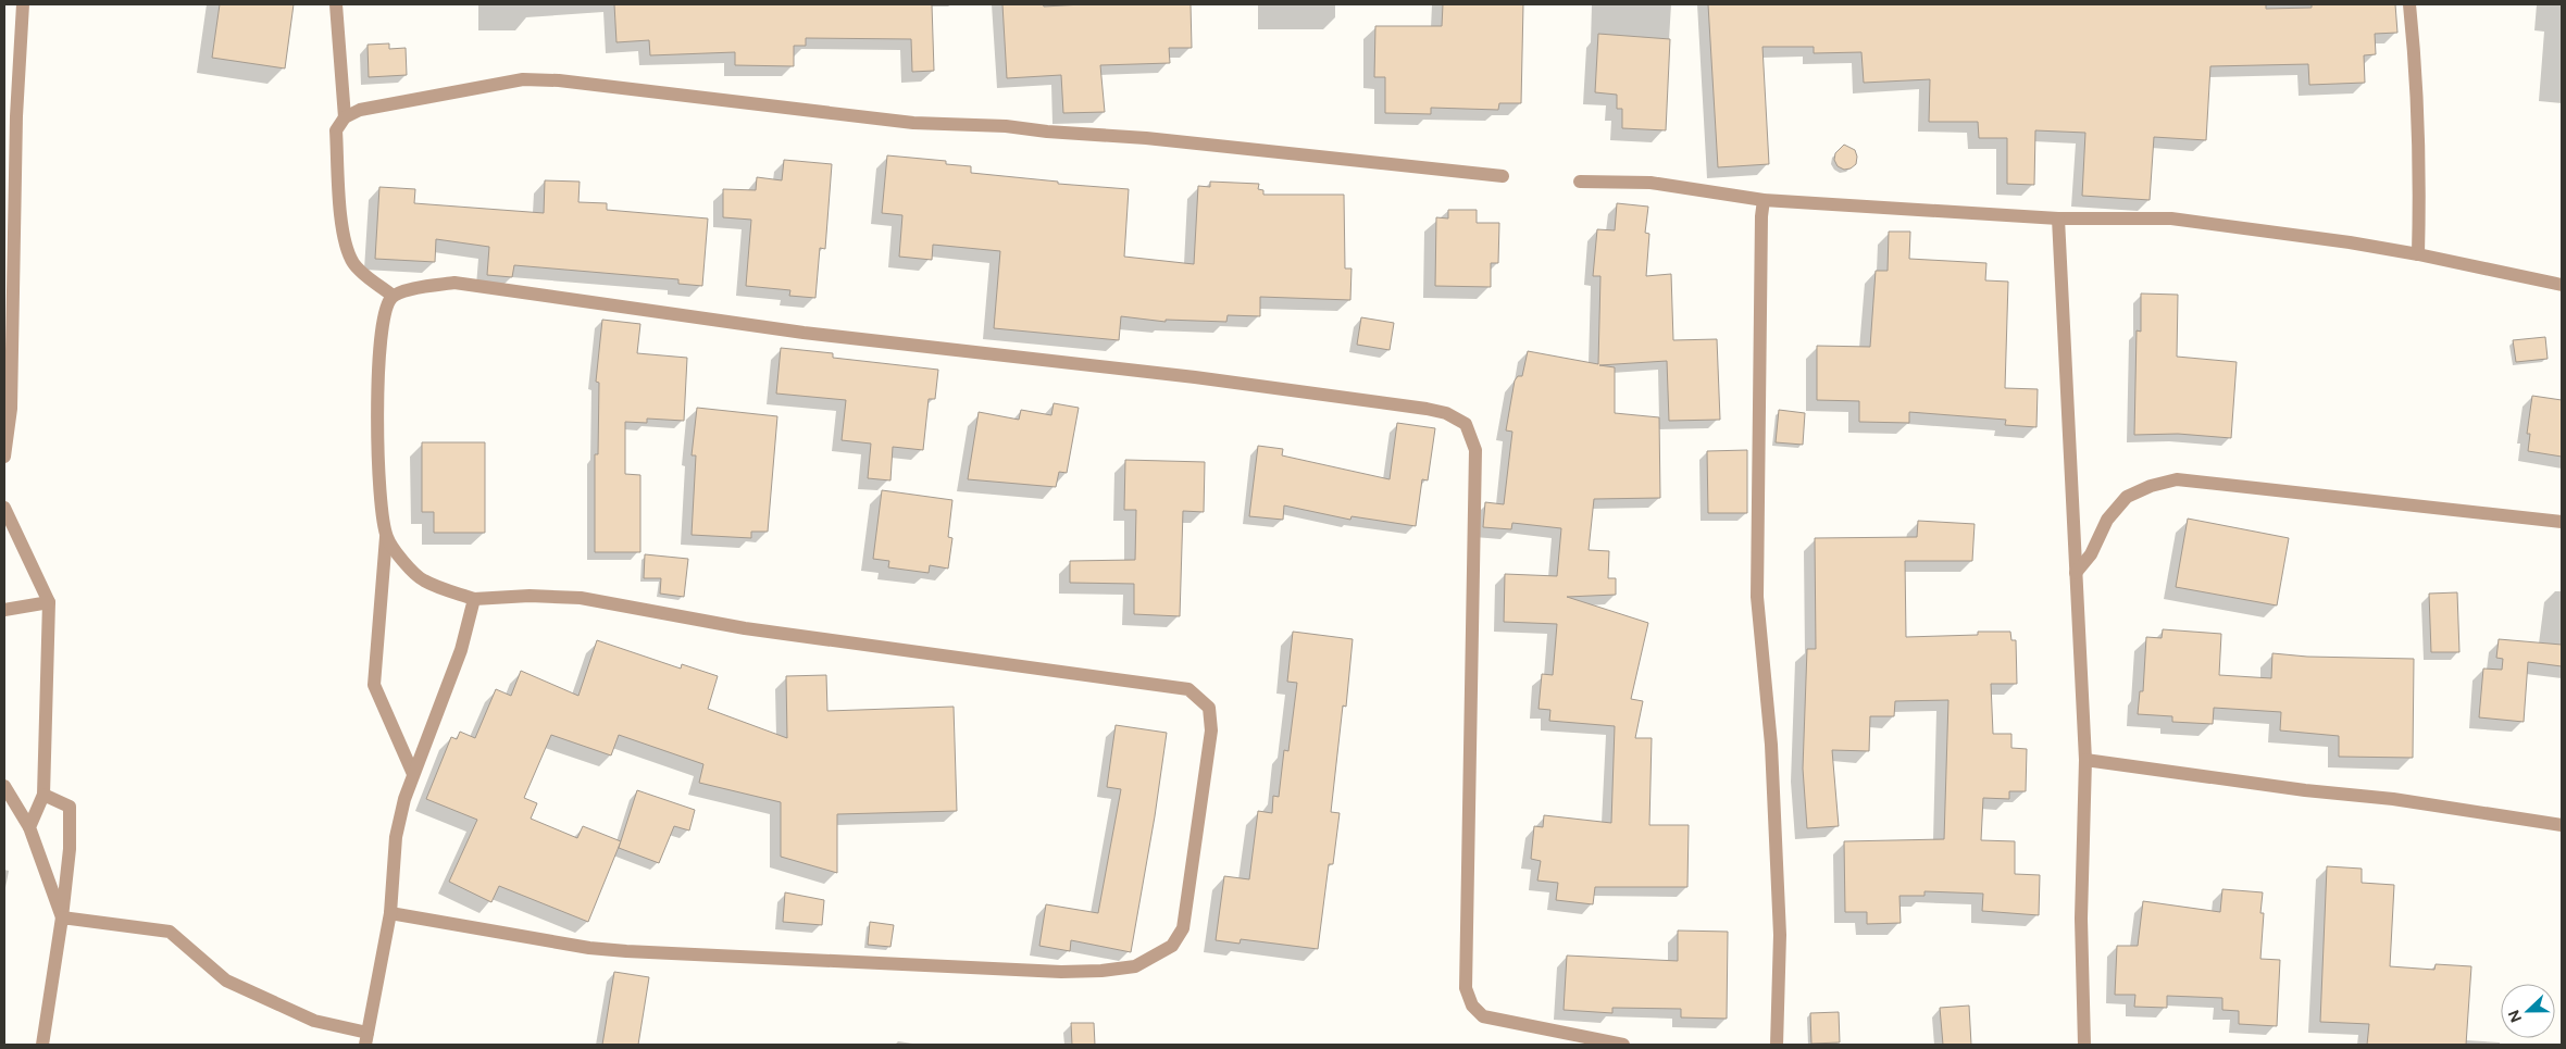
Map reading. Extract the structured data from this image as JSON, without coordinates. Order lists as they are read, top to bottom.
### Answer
{
  "north": "left"
}
